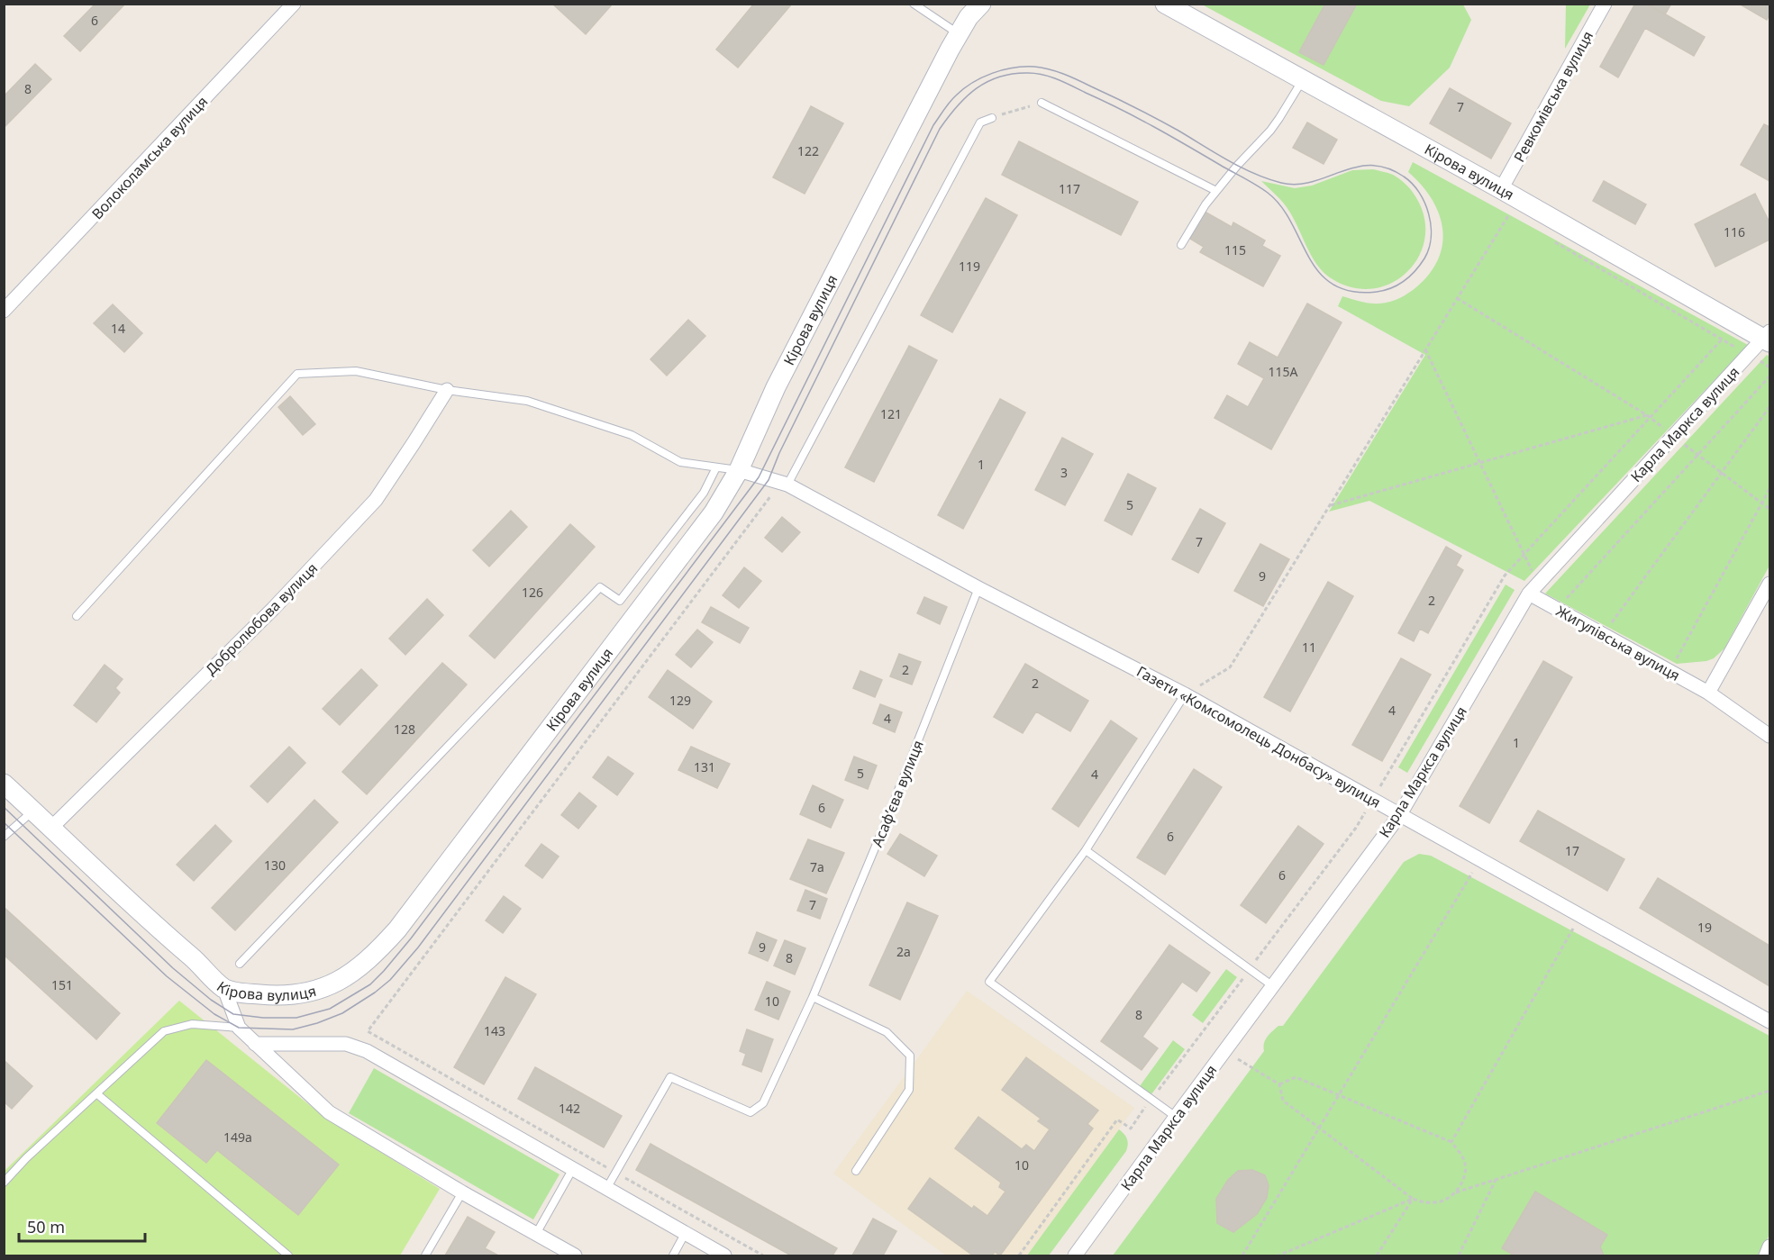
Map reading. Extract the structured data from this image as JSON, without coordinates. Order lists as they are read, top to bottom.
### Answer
{
  "streets": {
    "main road": ["Кірова вулиця"],
    "street": [
      "Ревкомівська вулиця",
      "Волоколамська вулиця",
      "Карла Маркса вулиця",
      "Добролюбова вулиця",
      "Жигулівська вулиця",
      "Газети «Комсомолець Донбасу» вулиця"
    ],
    "lane": ["Асаф’єва вулиця"]
  },
  "crossings": [
    ["Ревкомівська вулиця", "Кірова вулиця"],
    ["Кірова вулиця", "Карла Маркса вулиця"],
    ["Кірова вулиця", "Добролюбова вулиця"],
    ["Кірова вулиця", "Газети «Комсомолець Донбасу» вулиця"],
    ["Карла Маркса вулиця", "Жигулівська вулиця"],
    ["Карла Маркса вулиця", "Газети «Комсомолець Донбасу» вулиця"],
    ["Газети «Комсомолець Донбасу» вулиця", "Асаф’єва вулиця"]
  ],
  "house_numbers": [
    "6",
    "8",
    "7",
    "122",
    "117",
    "116",
    "115",
    "119",
    "14",
    "115А",
    "121",
    "1",
    "3",
    "5",
    "7",
    "9",
    "126",
    "2",
    "11",
    "2",
    "2",
    "129",
    "4",
    "4",
    "128",
    "1",
    "131",
    "5",
    "4",
    "6",
    "6",
    "17",
    "130",
    "7а",
    "6",
    "7",
    "19",
    "9",
    "2а",
    "8",
    "151",
    "10",
    "8",
    "143",
    "142",
    "149а",
    "10"
  ],
  "scale_bar": "50 m"
}
